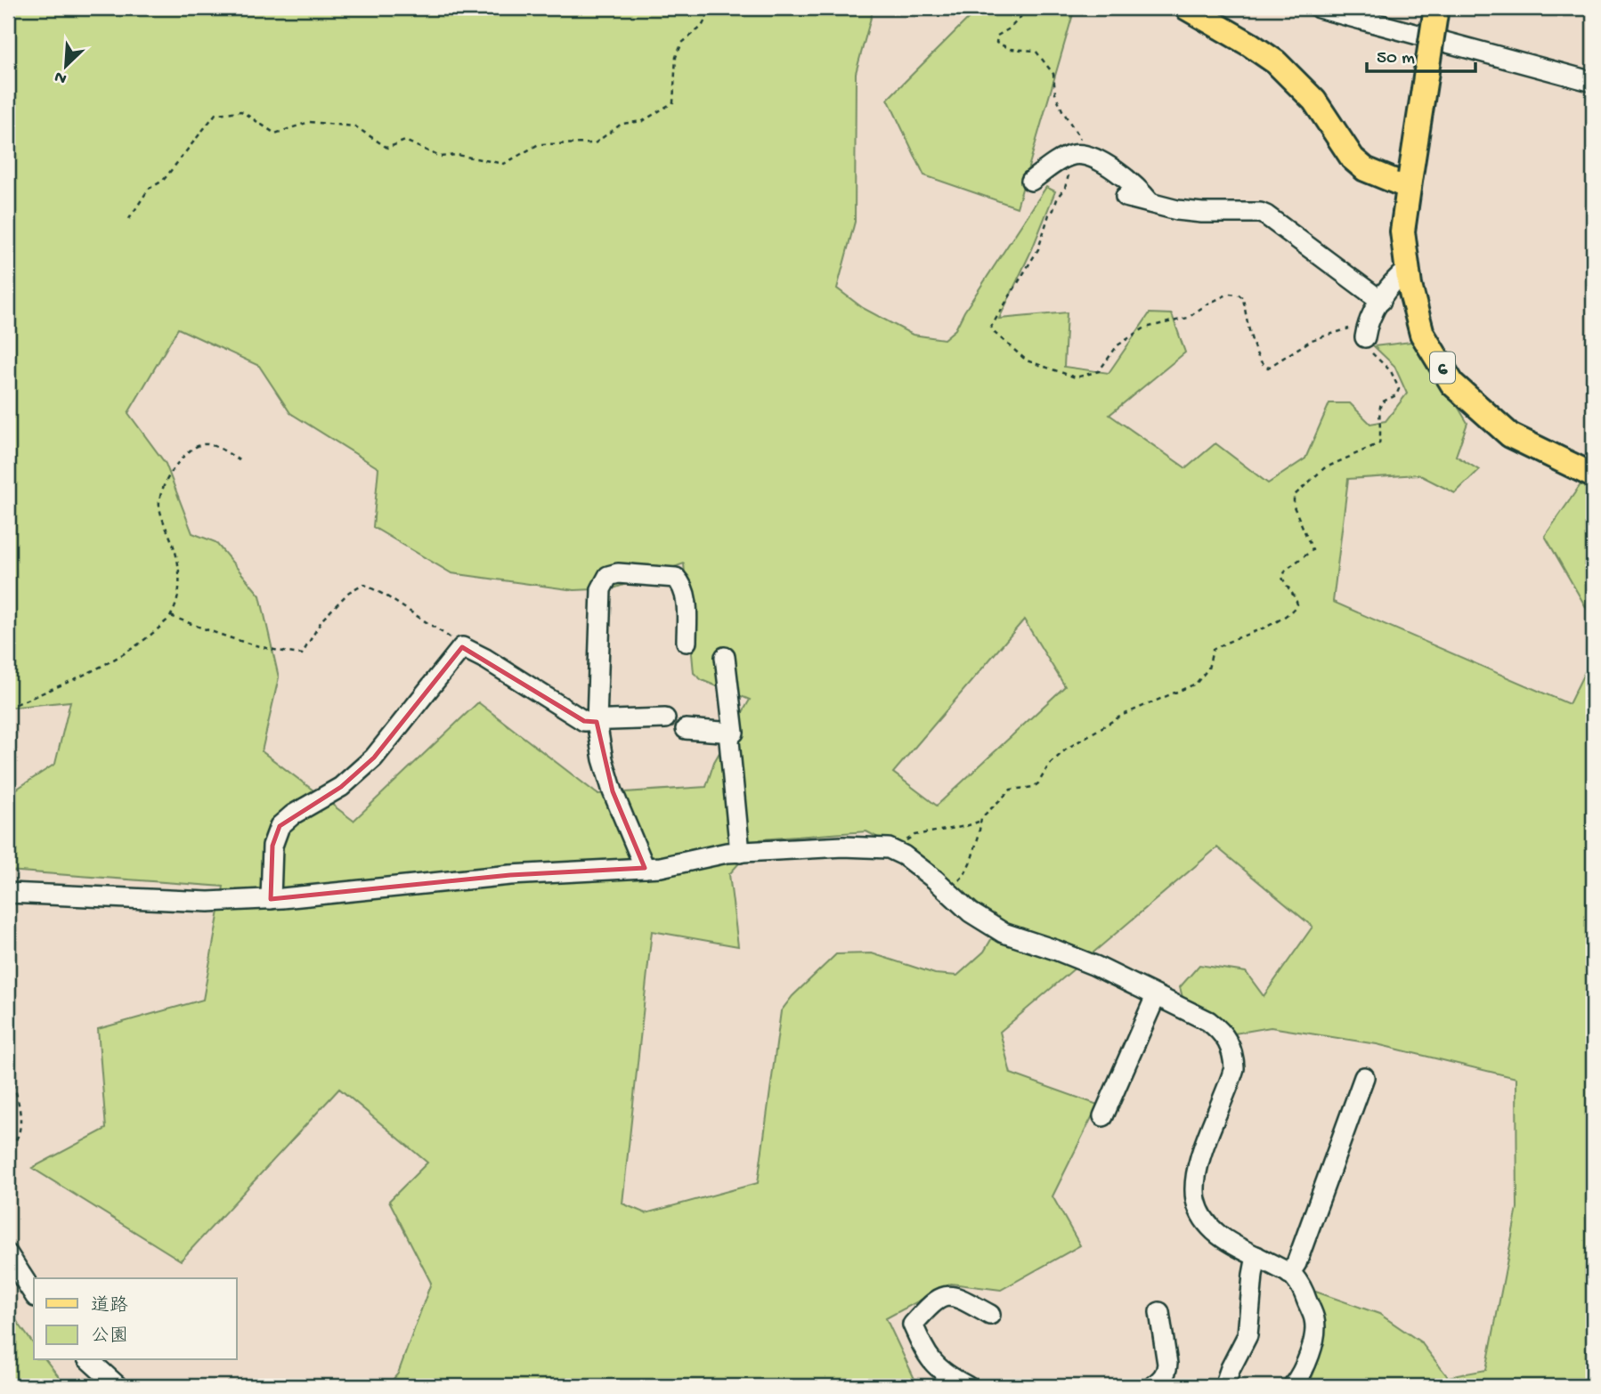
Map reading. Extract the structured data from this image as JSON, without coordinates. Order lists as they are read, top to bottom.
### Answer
{
  "streets": {
    "main road": ["6"]
  },
  "legend": ["道路", "公園"],
  "scale_bar": "50 m",
  "north": "bottom left"
}
